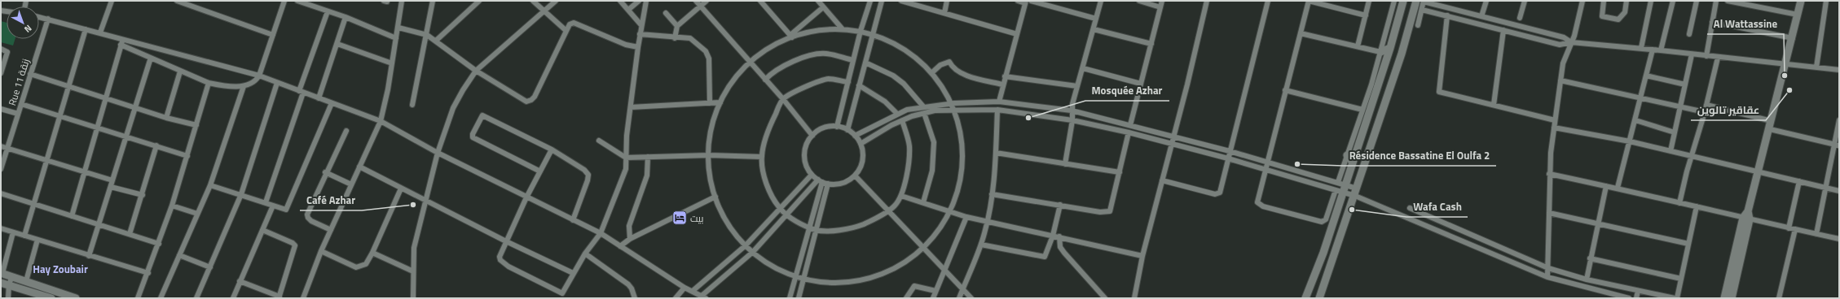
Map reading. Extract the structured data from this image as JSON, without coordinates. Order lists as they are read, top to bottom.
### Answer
{
  "streets": {
    "street": ["Rue 11 زنقة"]
  },
  "districts": ["Hay Zoubair"],
  "places": {
    "other": [
      "Al Wattassine",
      "عقاقير تالوين",
      "Mosquée Azhar",
      "Résidence Bassatine El Oulfa 2",
      "Café Azhar",
      "Wafa Cash"
    ],
    "hotel": ["بيت"]
  },
  "north": "bottom right"
}
